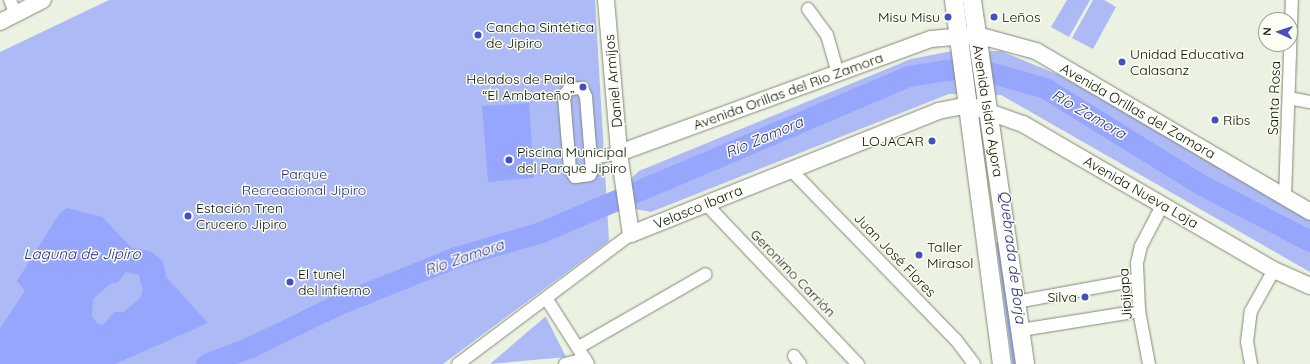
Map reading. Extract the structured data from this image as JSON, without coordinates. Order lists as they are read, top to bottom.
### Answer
{
  "streets": {
    "highway": ["Avenida Isidro Ayora"],
    "main road": [
      "Daniel Armijos",
      "Avenida Orillas del Rio Zamora",
      "Avenida Orillas del Zamora",
      "Avenida Nueva Loja",
      "Velasco Ibarra"
    ],
    "street": [
      "Santa Rosa",
      "Juan José Flores",
      "Geronimo Carrión",
      "Jipijapa"
    ]
  },
  "crossings": [
    ["Daniel Armijos", "Avenida Orillas del Rio Zamora"],
    ["Daniel Armijos", "Velasco Ibarra"],
    ["Avenida Orillas del Rio Zamora", "Avenida Isidro Ayora"],
    ["Avenida Orillas del Rio Zamora", "Avenida Orillas del Zamora"],
    ["Santa Rosa", "Avenida Orillas del Zamora"],
    ["Avenida Isidro Ayora", "Avenida Orillas del Zamora"],
    ["Avenida Isidro Ayora", "Avenida Nueva Loja"],
    ["Avenida Isidro Ayora", "Velasco Ibarra"],
    ["Avenida Nueva Loja", "Velasco Ibarra"],
    ["Avenida Nueva Loja", "Jipijapa"],
    ["Velasco Ibarra", "Juan José Flores"],
    ["Velasco Ibarra", "Geronimo Carrión"]
  ],
  "water": ["Río Zamora", "Laguna de Jipiro", "Quebrada de Borja"],
  "parks": ["Parque Recreacional Jipiro"],
  "places": [
    "Misu Misu",
    "Leños",
    "Cancha Sintética de Jipiro",
    "Unidad Educativa Calasanz",
    "Helados de Paila “El Ambateño”",
    "Ribs",
    "LOJACAR",
    "Piscina Municipal del Parque Jipiro",
    "Estación Tren Crucero Jipiro",
    "Taller Mirasol",
    "El tunel del infierno",
    "Silva"
  ],
  "north": "left"
}
